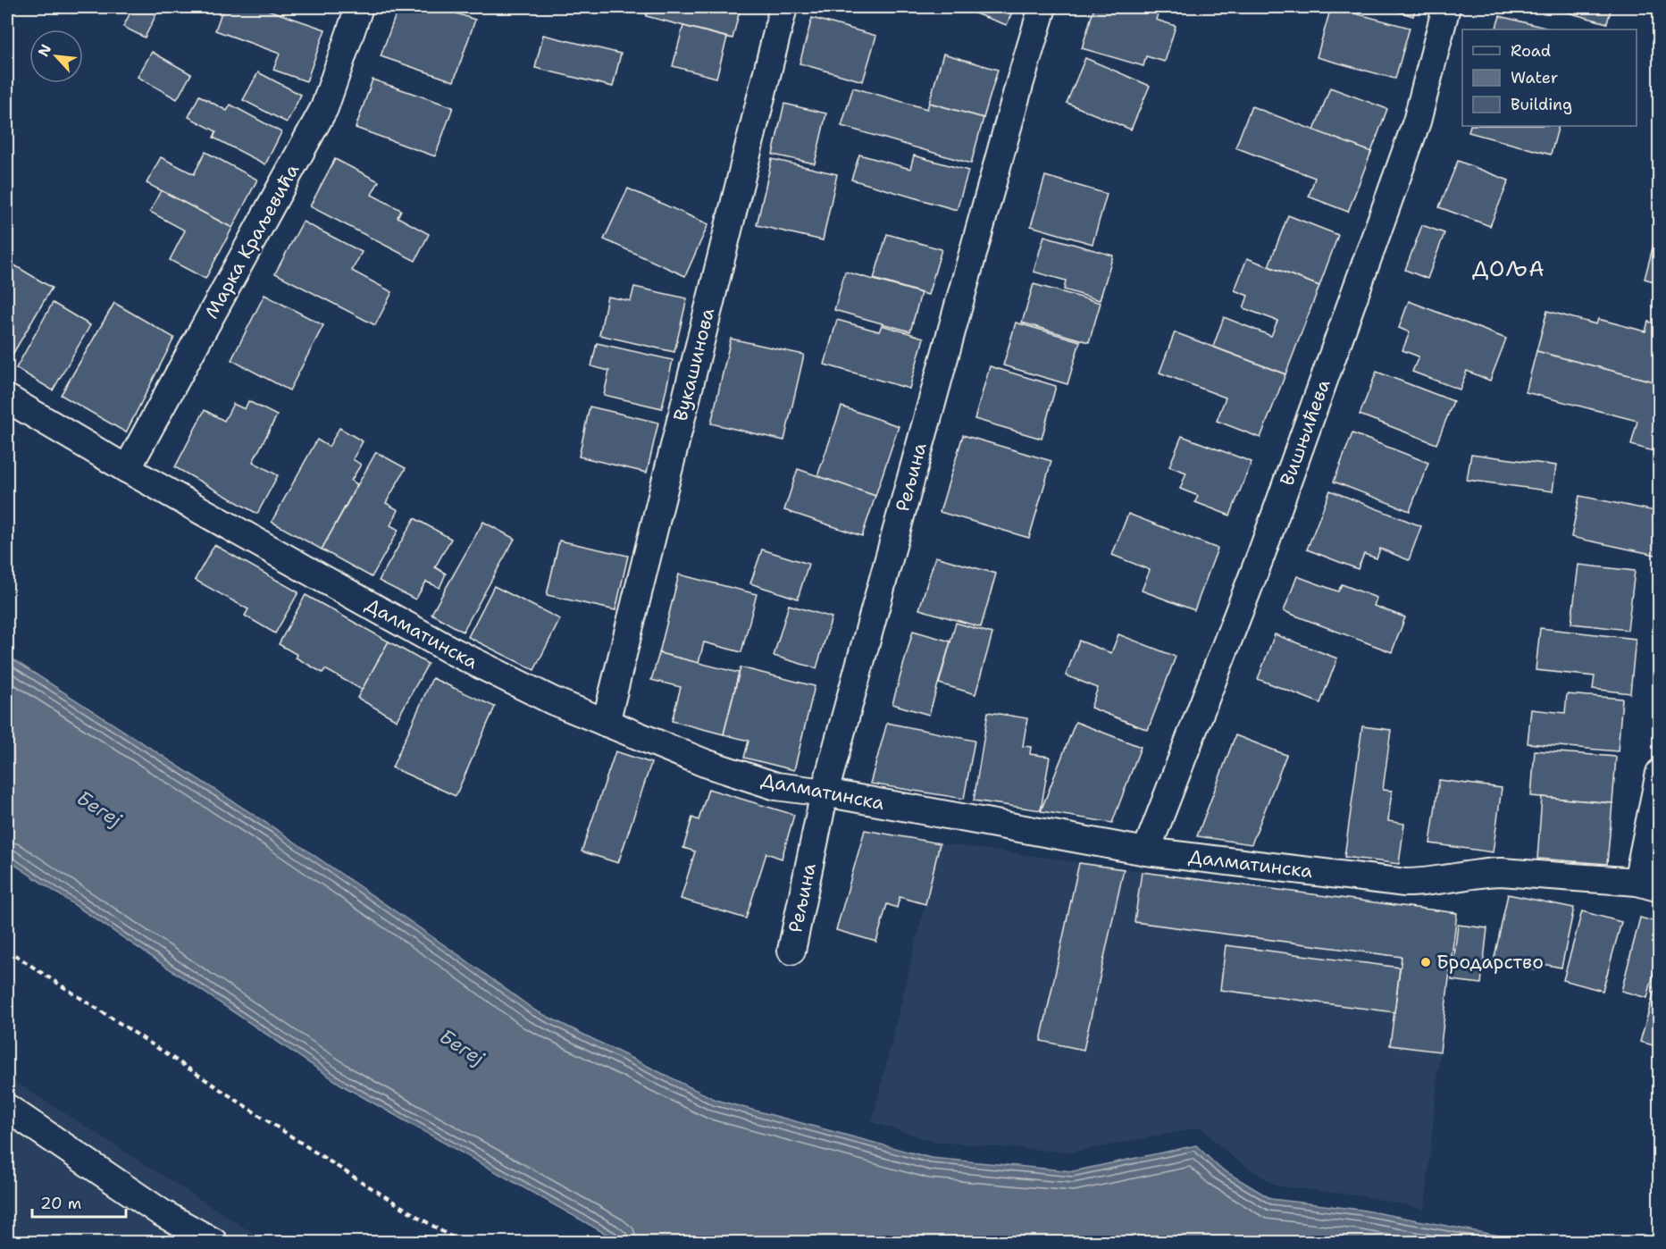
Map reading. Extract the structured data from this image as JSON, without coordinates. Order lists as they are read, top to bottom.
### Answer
{
  "streets": {
    "street": [
      "Марка Краљевића",
      "Вукашинова",
      "Вишњићева",
      "Рељина",
      "Далматинска"
    ]
  },
  "crossings": [
    ["Марка Краљевића", "Далматинска"],
    ["Вукашинова", "Далматинска"],
    ["Вишњићева", "Далматинска"],
    ["Рељина", "Далматинска"]
  ],
  "districts": ["ДОЉА"],
  "water": ["Бегеј"],
  "places": ["Бродарство"],
  "legend": ["Road", "Water", "Building"],
  "scale_bar": "20 m",
  "north": "top left"
}
